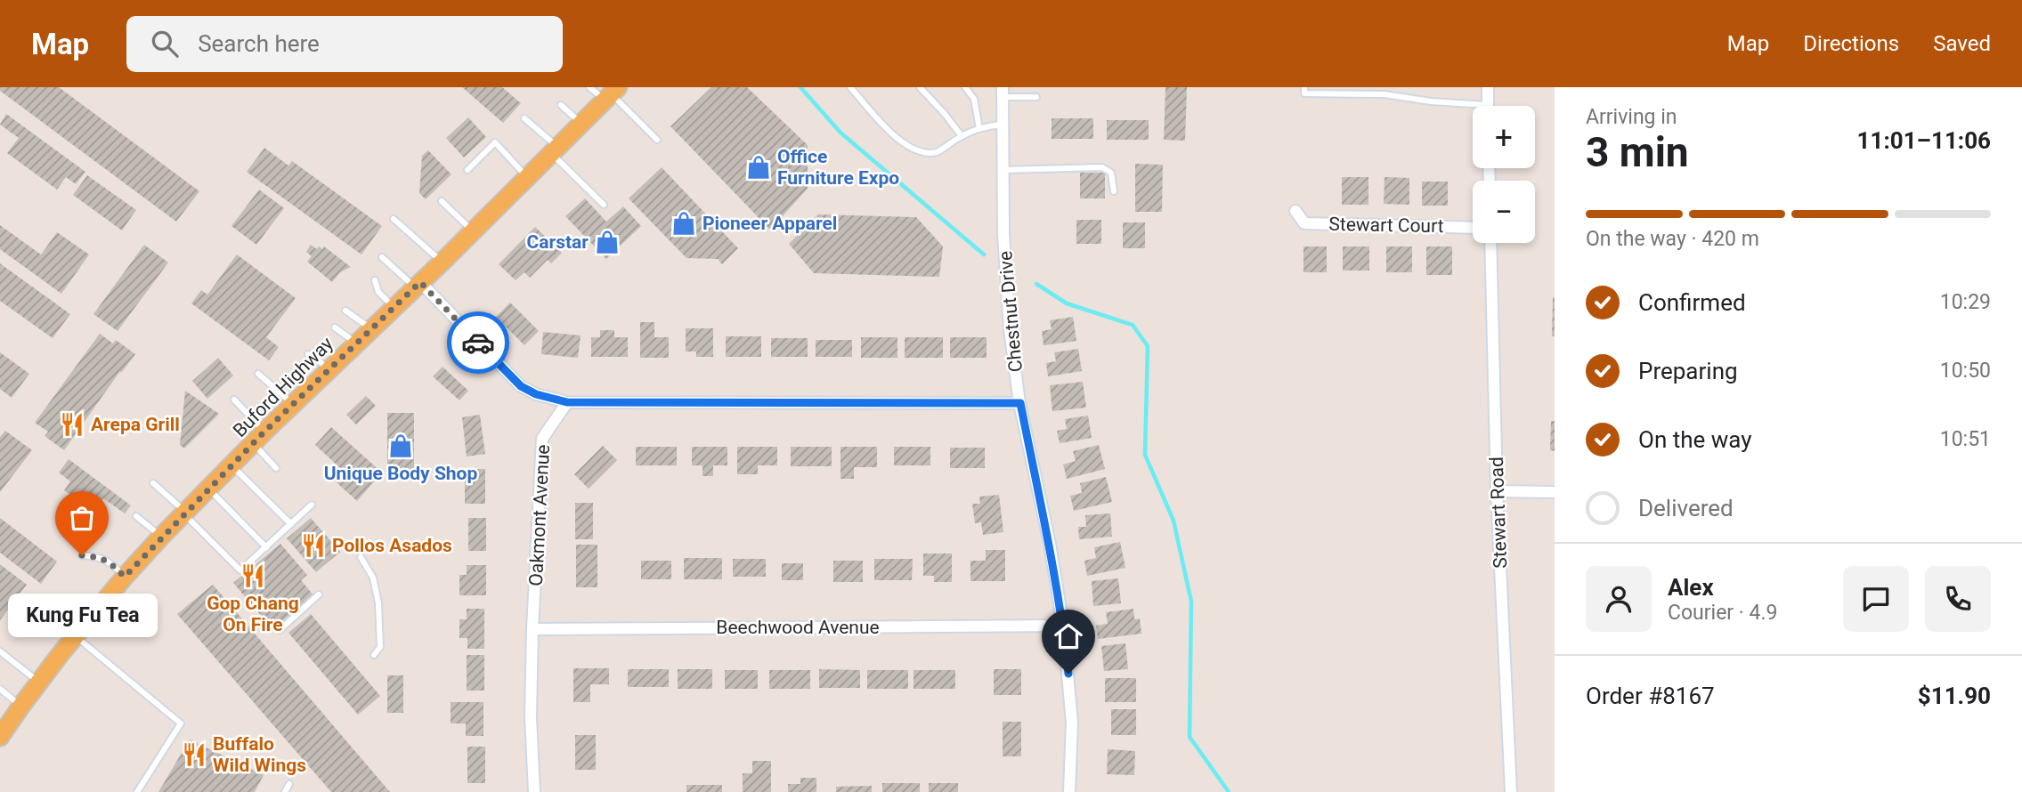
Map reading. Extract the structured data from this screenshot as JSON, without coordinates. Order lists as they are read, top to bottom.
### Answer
{
  "streets": {
    "main road": ["Buford Highway"],
    "street": [
      "Stewart Court",
      "Chestnut Drive",
      "Stewart Road",
      "Oakmont Avenue",
      "Beechwood Avenue"
    ]
  },
  "crossings": [
    ["Chestnut Drive", "Beechwood Avenue"],
    ["Oakmont Avenue", "Beechwood Avenue"]
  ],
  "places": {
    "shop": [
      "Office Furniture Expo",
      "Pioneer Apparel",
      "Carstar",
      "Unique Body Shop"
    ],
    "restaurant": [
      "Arepa Grill",
      "Pollos Asados",
      "Gop Chang On Fire",
      "Buffalo Wild Wings"
    ],
    "other": ["Kung Fu Tea"]
  },
  "page": {
    "header": "Map",
    "search": "Search here",
    "nav": ["Map", "Directions", "Saved"],
    "heading": ["3 min", "Arriving in", "11:01–11:06"],
    "panel": [
      "Alex",
      "Courier · 4.9",
      "Order #8167",
      "$11.90"
    ],
    "map_buttons": ["+", "−"],
    "bar": "On the way · 420 m",
    "list": [
      ["Confirmed", "10:29"],
      ["Preparing", "10:50"],
      ["On the way", "10:51"],
      "Delivered"
    ],
    "bubble": "Kung Fu Tea"
  }
}
